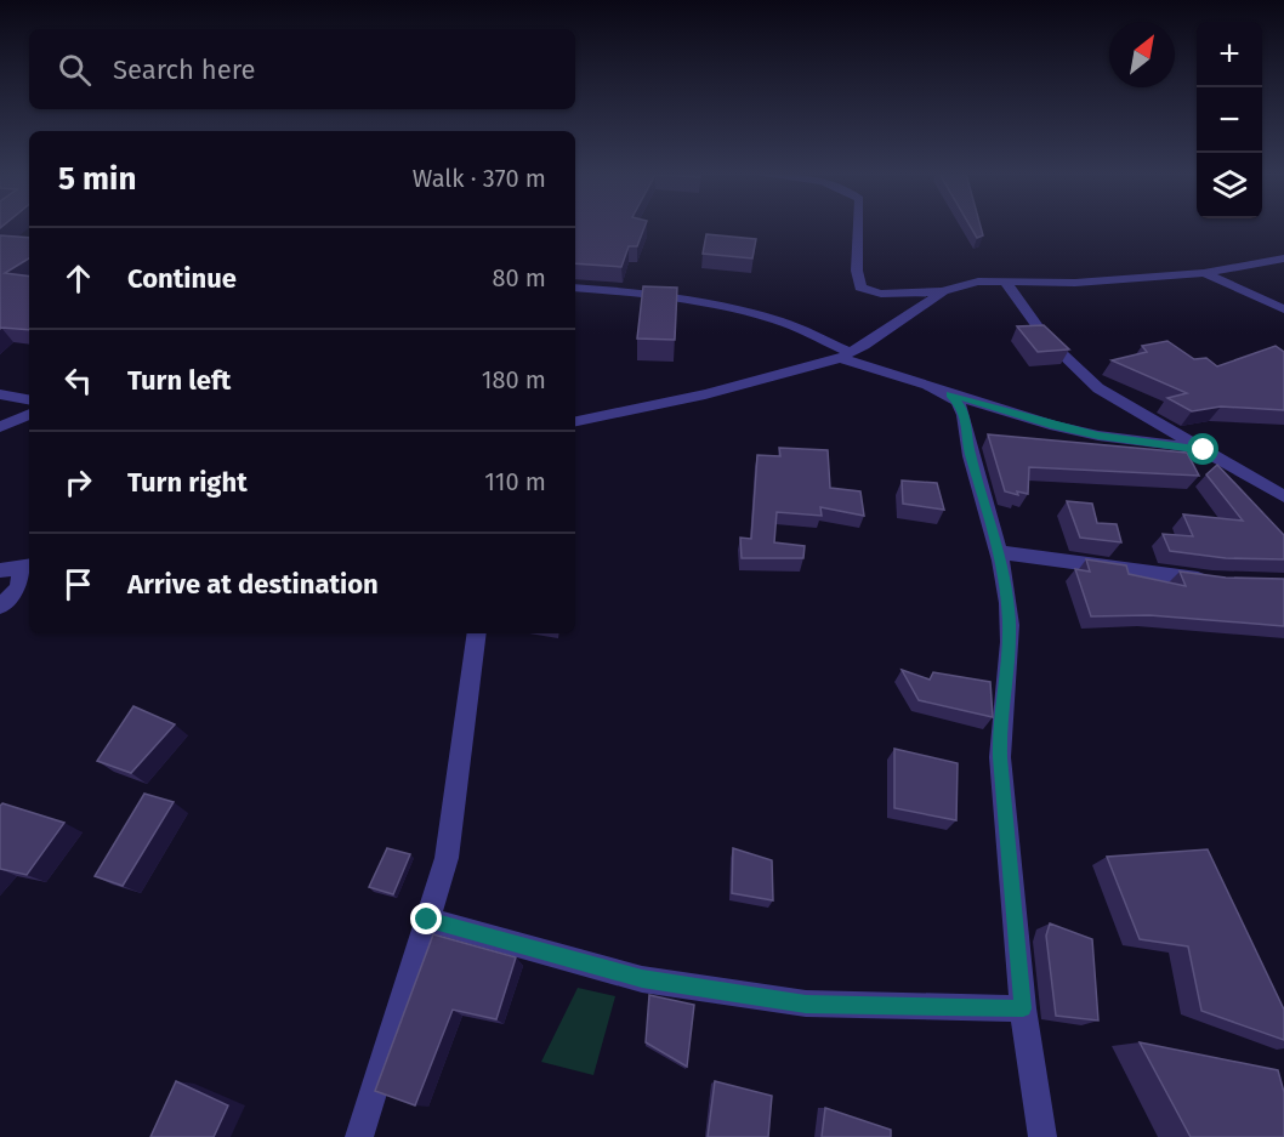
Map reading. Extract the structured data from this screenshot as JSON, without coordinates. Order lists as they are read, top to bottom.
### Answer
{
  "north": "top right",
  "page": {
    "map_buttons": ["+", "−"],
    "search": "Search here",
    "heading": ["5 min", "Walk · 370 m"],
    "list": [
      ["Continue", "80 m"],
      ["Turn left", "180 m"],
      ["Turn right", "110 m"],
      "Arrive at destination"
    ]
  }
}
